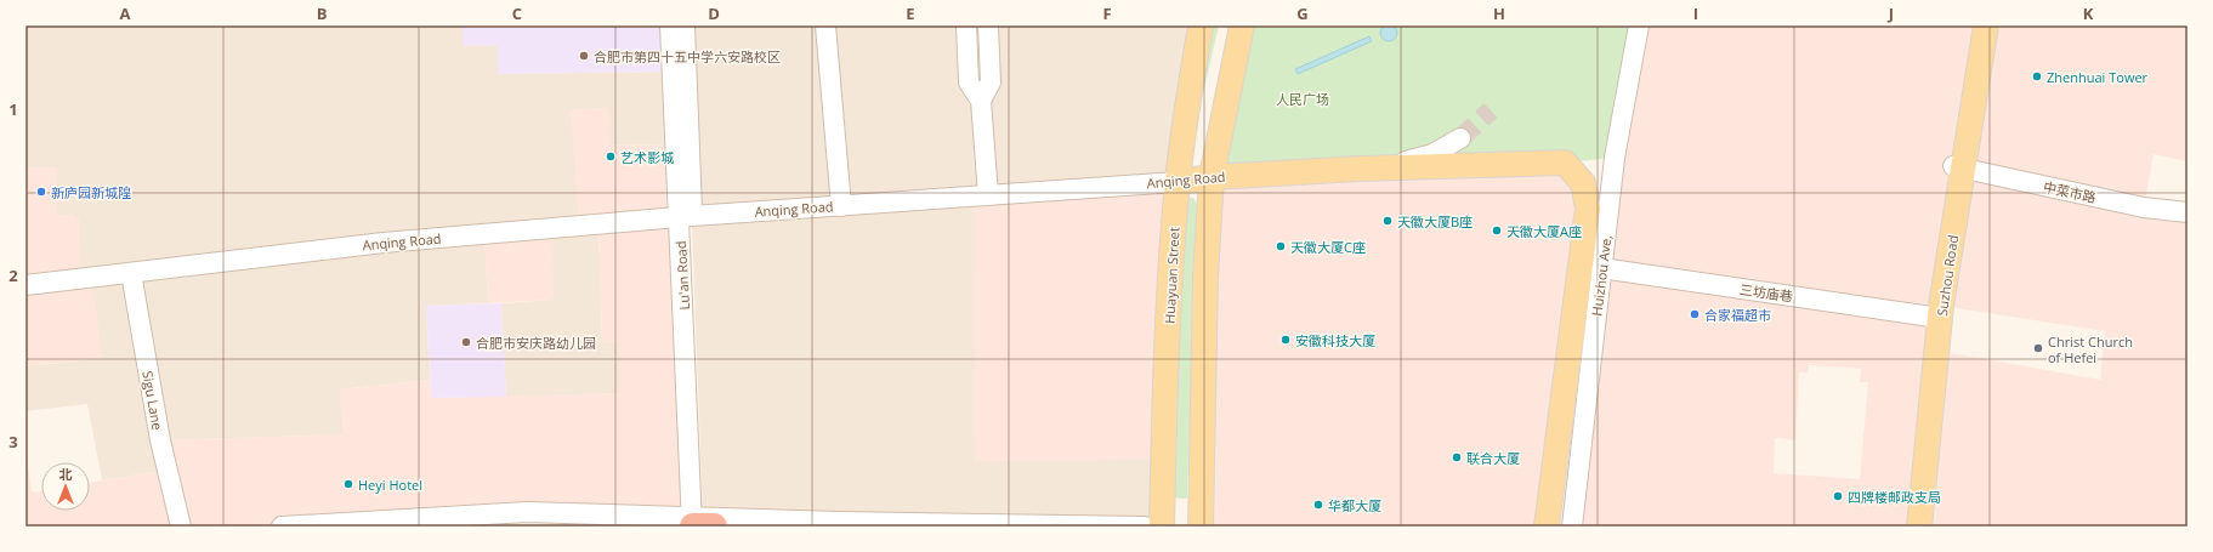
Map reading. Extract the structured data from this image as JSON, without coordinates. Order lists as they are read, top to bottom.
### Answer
{
  "streets": {
    "main road": [
      "Anqing Road",
      "Huayuan Street",
      "Huizhou Ave,",
      "Suzhou Road"
    ],
    "street": [
      "中菜市路",
      "Lu'an Road",
      "三坊庙巷",
      "Sigu Lane"
    ]
  },
  "crossings": [
    ["Anqing Road", "Lu'an Road"],
    ["Anqing Road", "Huayuan Street"],
    ["Anqing Road", "Huizhou Ave,"],
    ["Anqing Road", "Sigu Lane"],
    ["中菜市路", "Suzhou Road"],
    ["Huizhou Ave,", "三坊庙巷"],
    ["Suzhou Road", "三坊庙巷"]
  ],
  "parks": ["人民广场"],
  "places": [
    "合肥市第四十五中学六安路校区",
    "Zhenhuai Tower",
    "艺术影城",
    "新庐园新城隍",
    "天徽大厦B座",
    "天徽大厦A座",
    "天徽大厦C座",
    "合家福超市",
    "安徽科技大厦",
    "合肥市安庆路幼儿园",
    "Christ Church of Hefei",
    "联合大厦",
    "Heyi Hotel",
    "四牌楼邮政支局",
    "华都大厦"
  ],
  "north": "top",
  "grid": {
    "columns": [
      "A",
      "B",
      "C",
      "D",
      "E",
      "F",
      "G",
      "H",
      "I",
      "J",
      "K"
    ],
    "rows": ["1", "2", "3"]
  }
}
